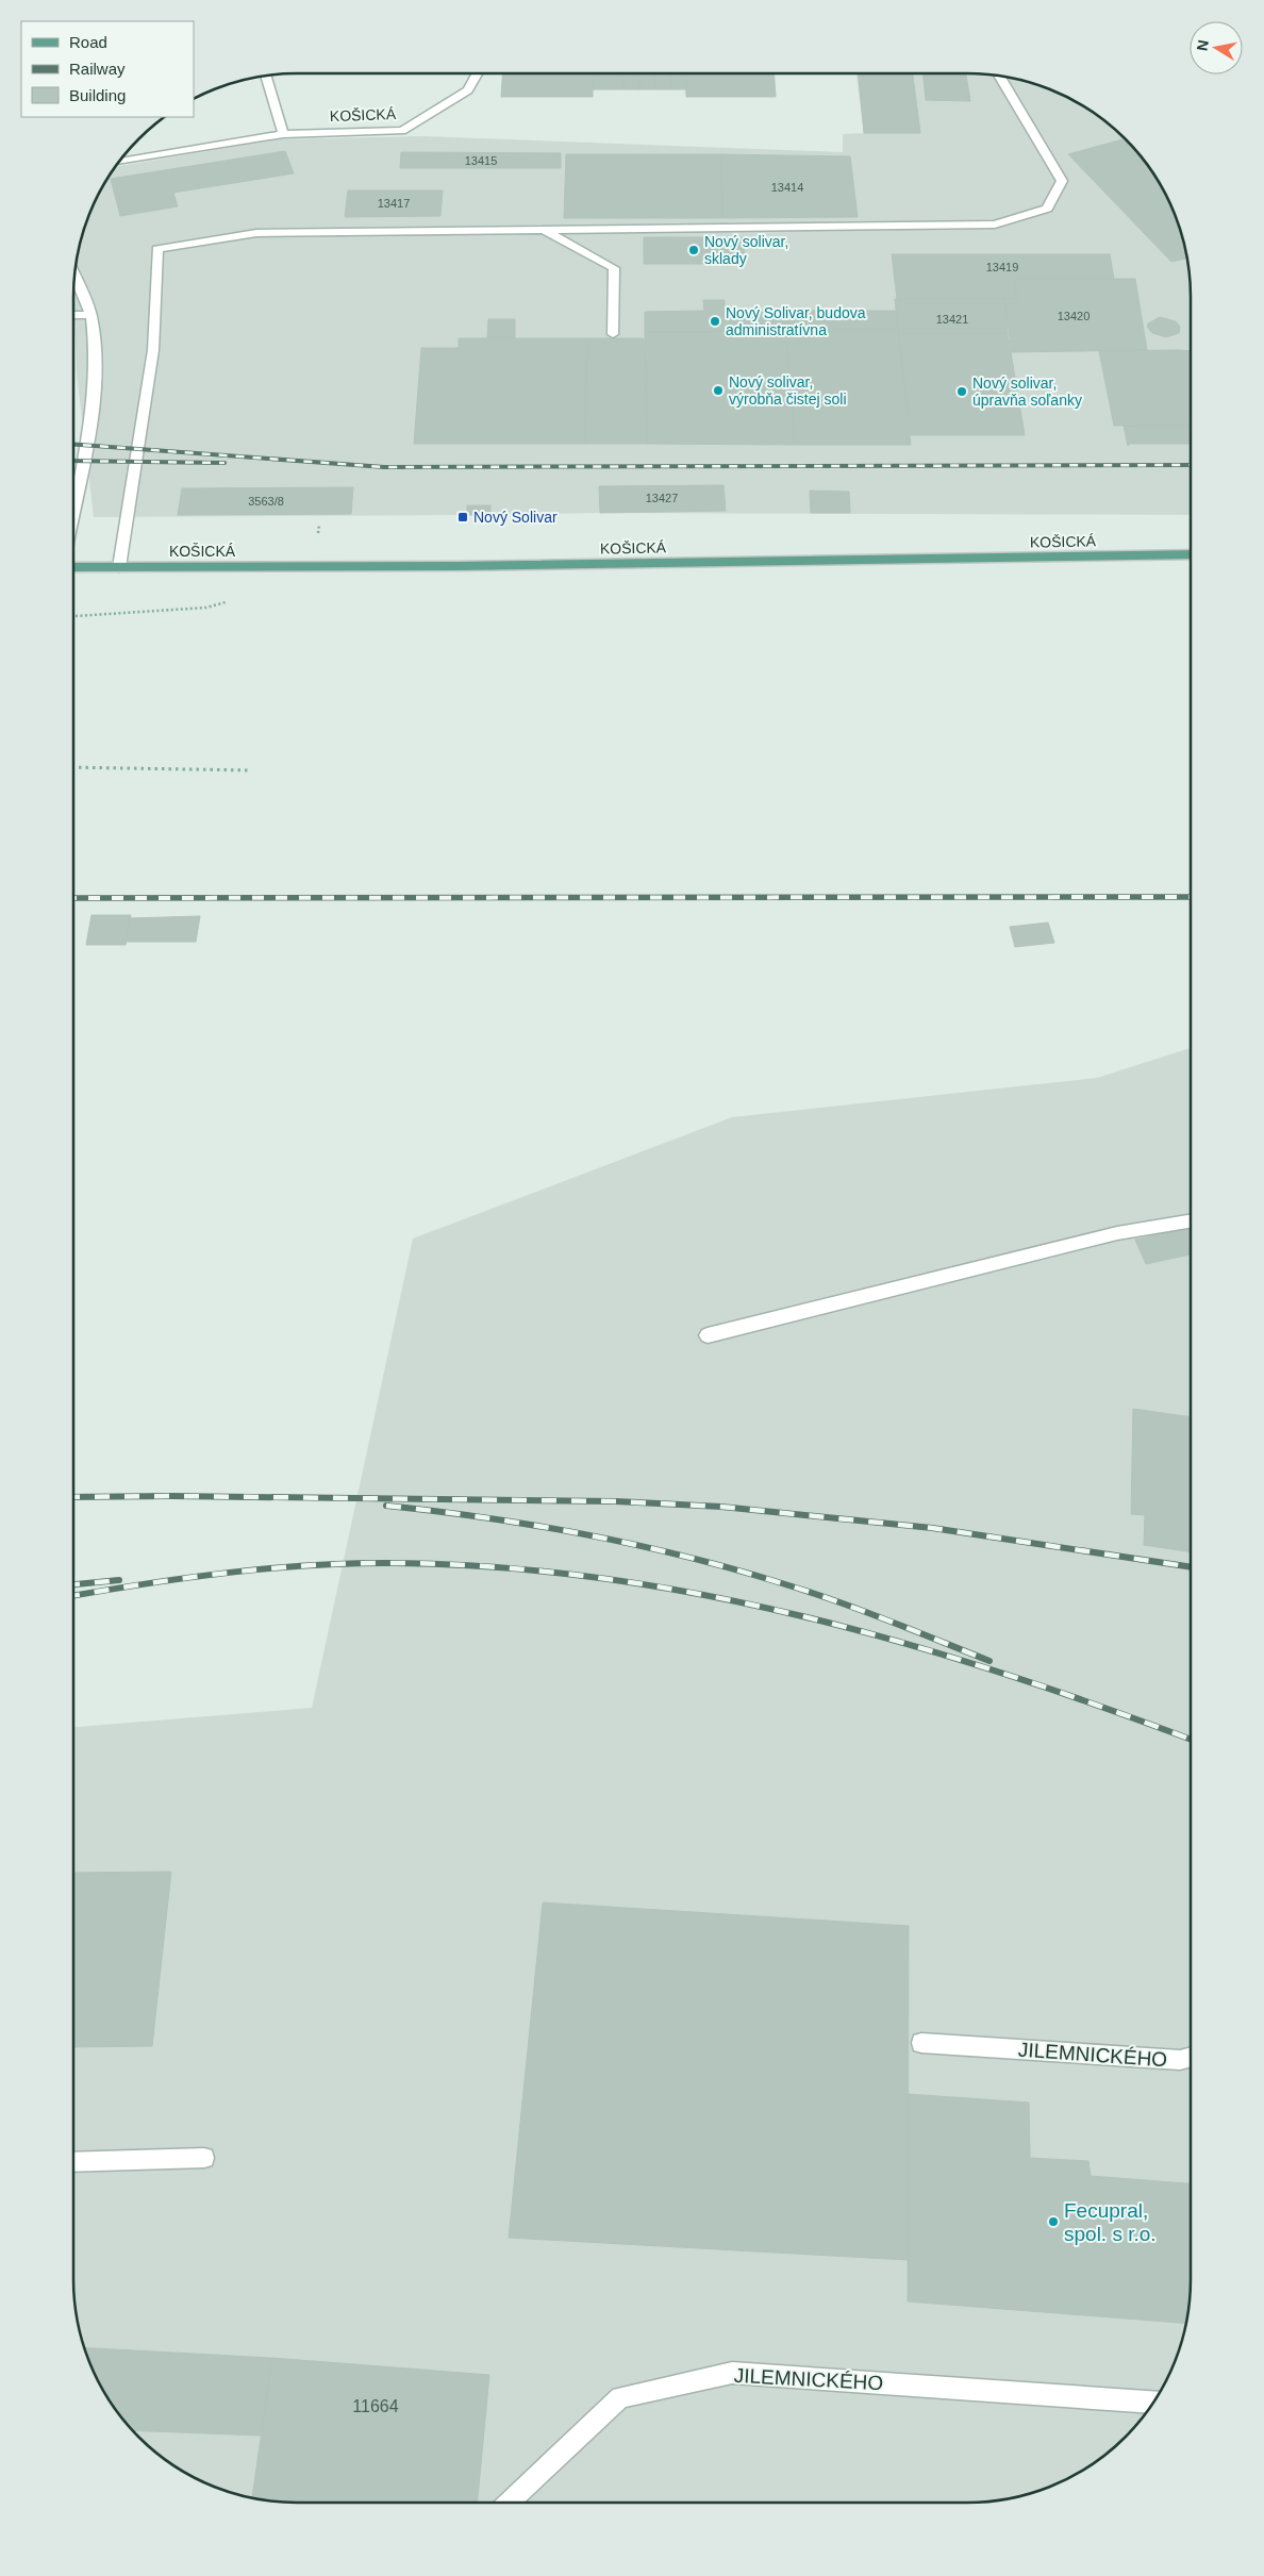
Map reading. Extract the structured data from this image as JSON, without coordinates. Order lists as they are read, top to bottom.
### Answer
{
  "streets": {
    "main road": ["KOŠICKÁ"],
    "lane": ["JILEMNICKÉHO"]
  },
  "places": {
    "other": [
      "Nový solivar, sklady",
      "Nový Solivar, budova administratívna",
      "Nový solivar, výrobňa čistej soli",
      "Nový solivar, úpravňa soľanky",
      "Fecupral, spol. s r.o."
    ],
    "transit": ["Nový Solivar"]
  },
  "house_numbers": [
    "13415",
    "13414",
    "13417",
    "13419",
    "13420",
    "13421",
    "13427",
    "3563/8",
    "11664"
  ],
  "legend": ["Road", "Railway", "Building"],
  "north": "left"
}
